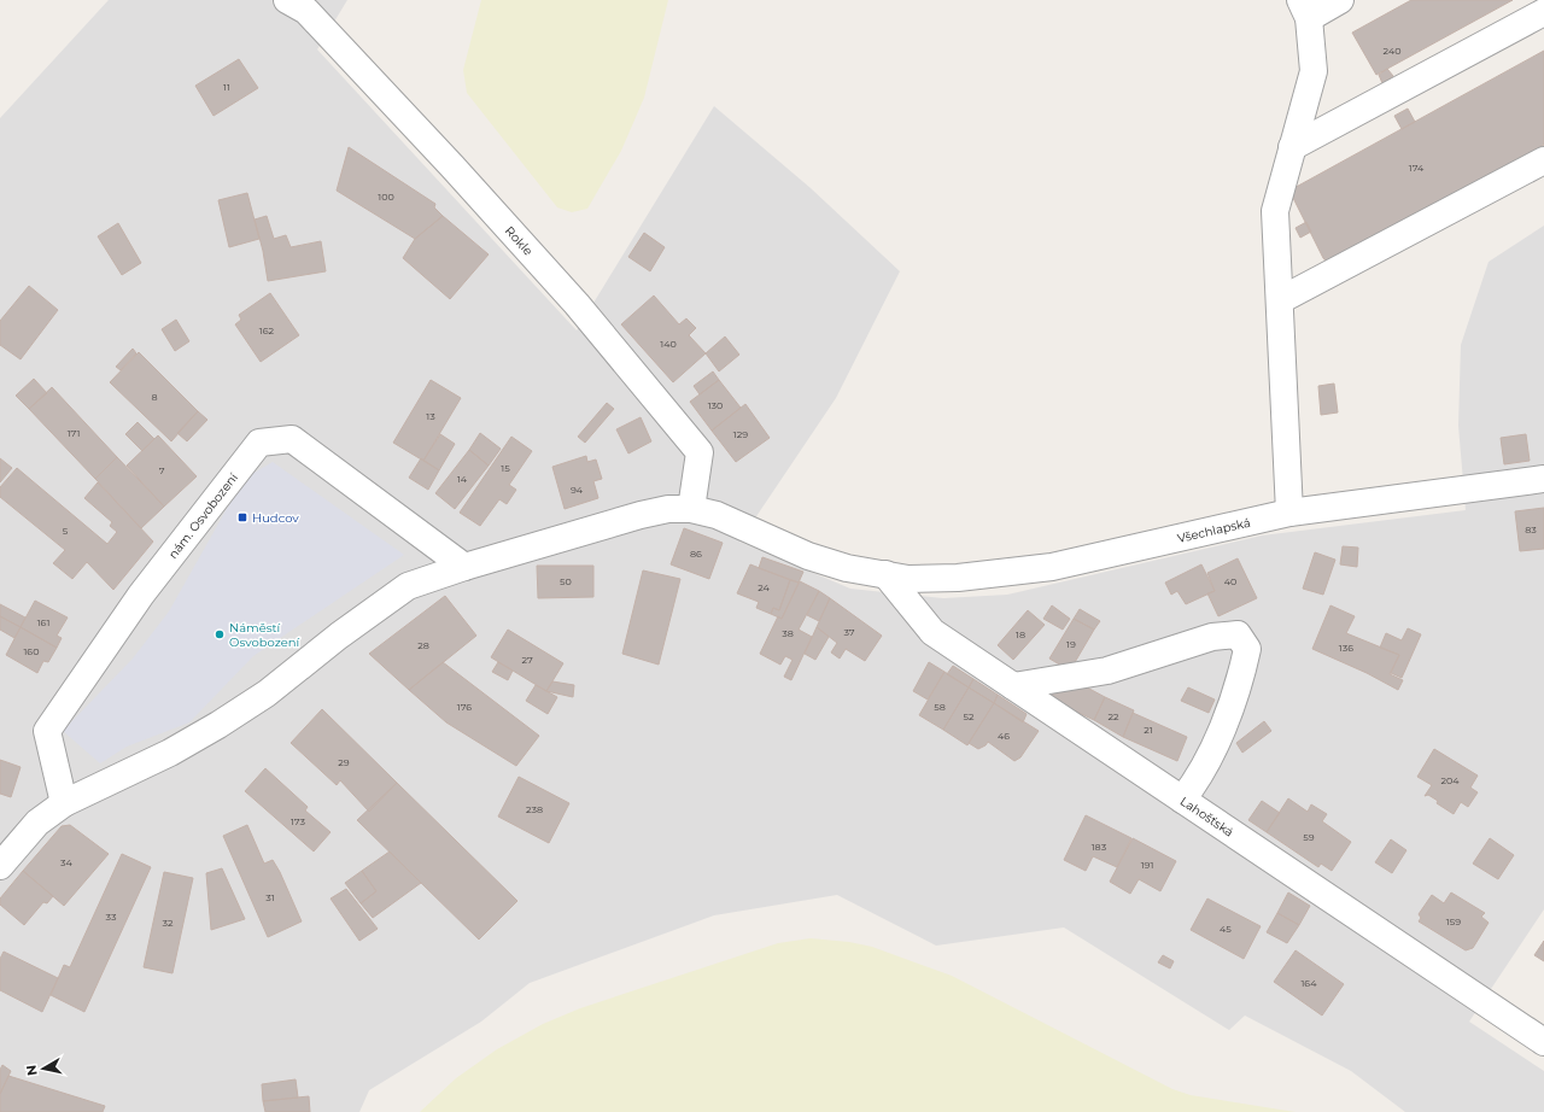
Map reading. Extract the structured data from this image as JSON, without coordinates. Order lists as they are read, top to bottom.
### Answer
{
  "streets": {
    "street": [
      "Rokle",
      "nám. Osvobození",
      "Všechlapská",
      "Lahošťská"
    ]
  },
  "crossings": [
    ["Rokle", "Všechlapská"],
    ["nám. Osvobození", "Všechlapská"],
    ["Všechlapská", "Lahošťská"]
  ],
  "places": {
    "transit": ["Hudcov"],
    "other": ["Náměstí Osvobození"]
  },
  "house_numbers": [
    "240",
    "11",
    "174",
    "100",
    "162",
    "140",
    "8",
    "130",
    "13",
    "171",
    "129",
    "15",
    "7",
    "14",
    "94",
    "83",
    "5",
    "86",
    "50",
    "40",
    "24",
    "161",
    "37",
    "38",
    "18",
    "19",
    "28",
    "136",
    "160",
    "27",
    "176",
    "58",
    "52",
    "22",
    "21",
    "46",
    "29",
    "204",
    "238",
    "173",
    "59",
    "183",
    "34",
    "191",
    "31",
    "33",
    "159",
    "32",
    "45",
    "164"
  ],
  "north": "left"
}
